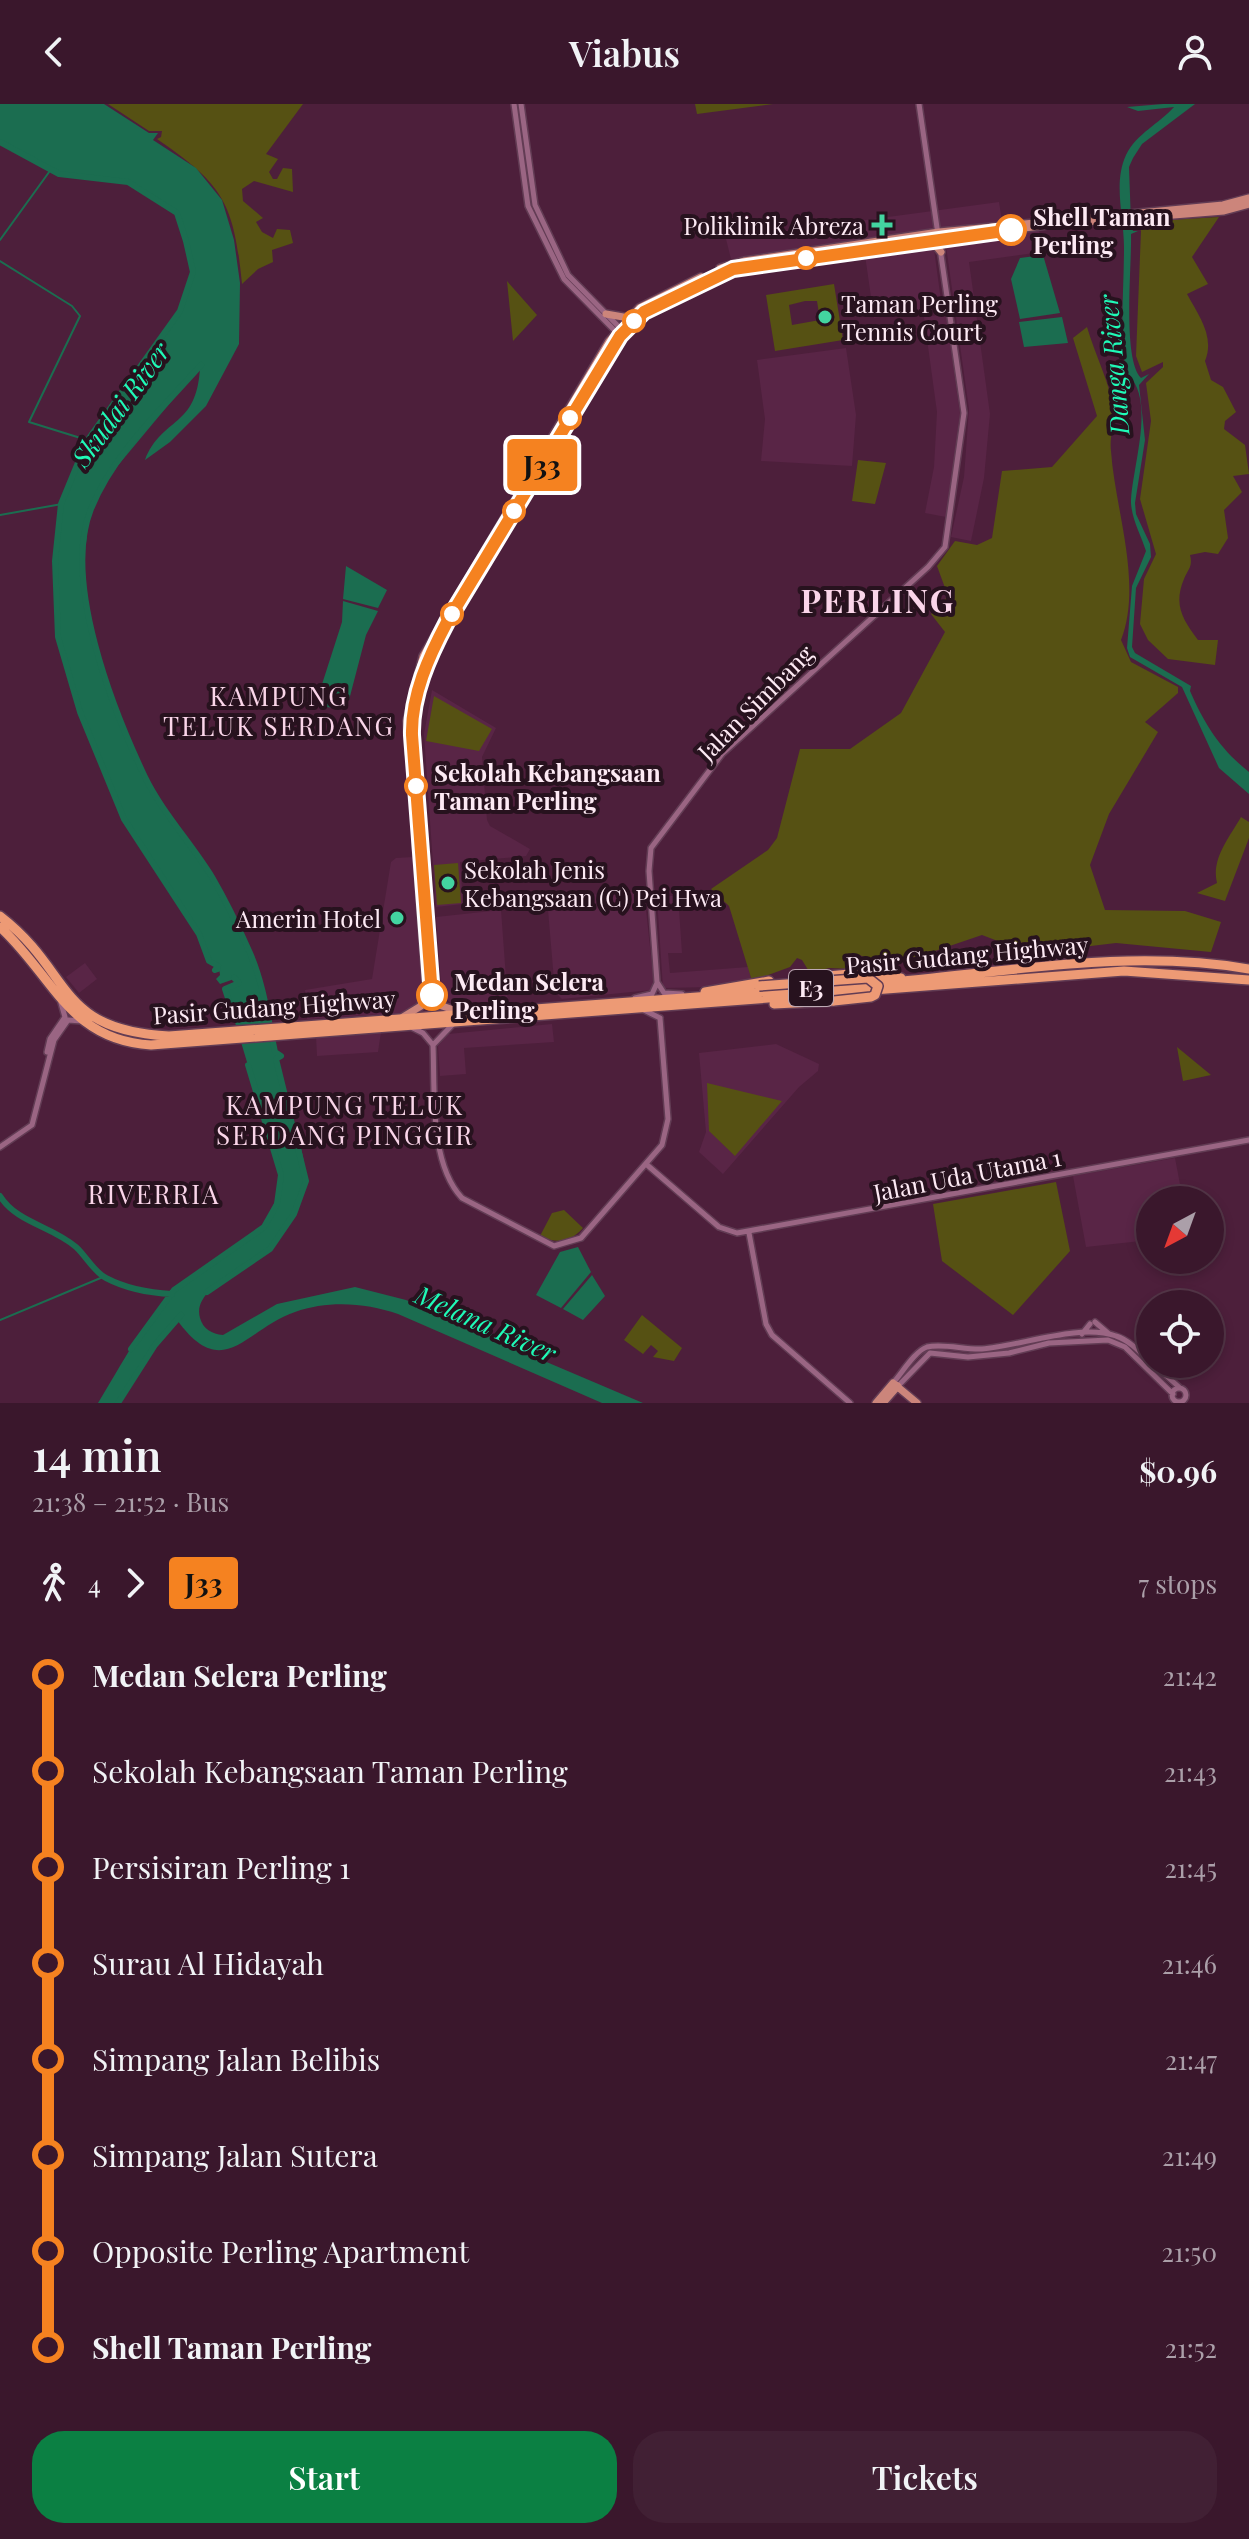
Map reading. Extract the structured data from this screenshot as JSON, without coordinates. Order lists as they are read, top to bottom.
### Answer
{
  "streets": {
    "highway": ["Pasir Gudang Highway", "E3"],
    "street": ["Jalan Simbang", "Jalan Uda Utama 1"]
  },
  "crossings": [
    ["Pasir Gudang Highway", "E3"],
    ["Pasir Gudang Highway", "Jalan Uda Utama 1"]
  ],
  "districts": [
    "PERLING",
    "KAMPUNG TELUK SERDANG",
    "KAMPUNG TELUK SERDANG PINGGIR",
    "RIVERRIA"
  ],
  "water": ["Danga River", "Skudai River", "Melana River"],
  "places": {
    "health": ["Poliklinik Abreza"],
    "other": [
      "Shell Taman Perling",
      "Taman Perling Tennis Court",
      "Sekolah Kebangsaan Taman Perling",
      "Sekolah Jenis Kebangsaan (C) Pei Hwa",
      "Amerin Hotel",
      "Medan Selera Perling"
    ]
  },
  "lines": ["bus line J33"],
  "north": "bottom left",
  "page": {
    "header": "Viabus",
    "on_map": "J33",
    "heading": ["14 min", "21:38 – 21:52 · Bus", "$0.96"],
    "legs": ["4", "J33", "7 stops"],
    "list": [
      {
        "name": "Medan Selera Perling",
        "value": "21:42"
      },
      {
        "name": "Sekolah Kebangsaan Taman Perling",
        "value": "21:43"
      },
      {
        "name": "Persisiran Perling 1",
        "value": "21:45"
      },
      {
        "name": "Surau Al Hidayah",
        "value": "21:46"
      },
      {
        "name": "Simpang Jalan Belibis",
        "value": "21:47"
      },
      {
        "name": "Simpang Jalan Sutera",
        "value": "21:49"
      },
      {
        "name": "Opposite Perling Apartment",
        "value": "21:50"
      },
      {
        "name": "Shell Taman Perling",
        "value": "21:52"
      }
    ],
    "buttons": ["Start", "Tickets"]
  }
}
